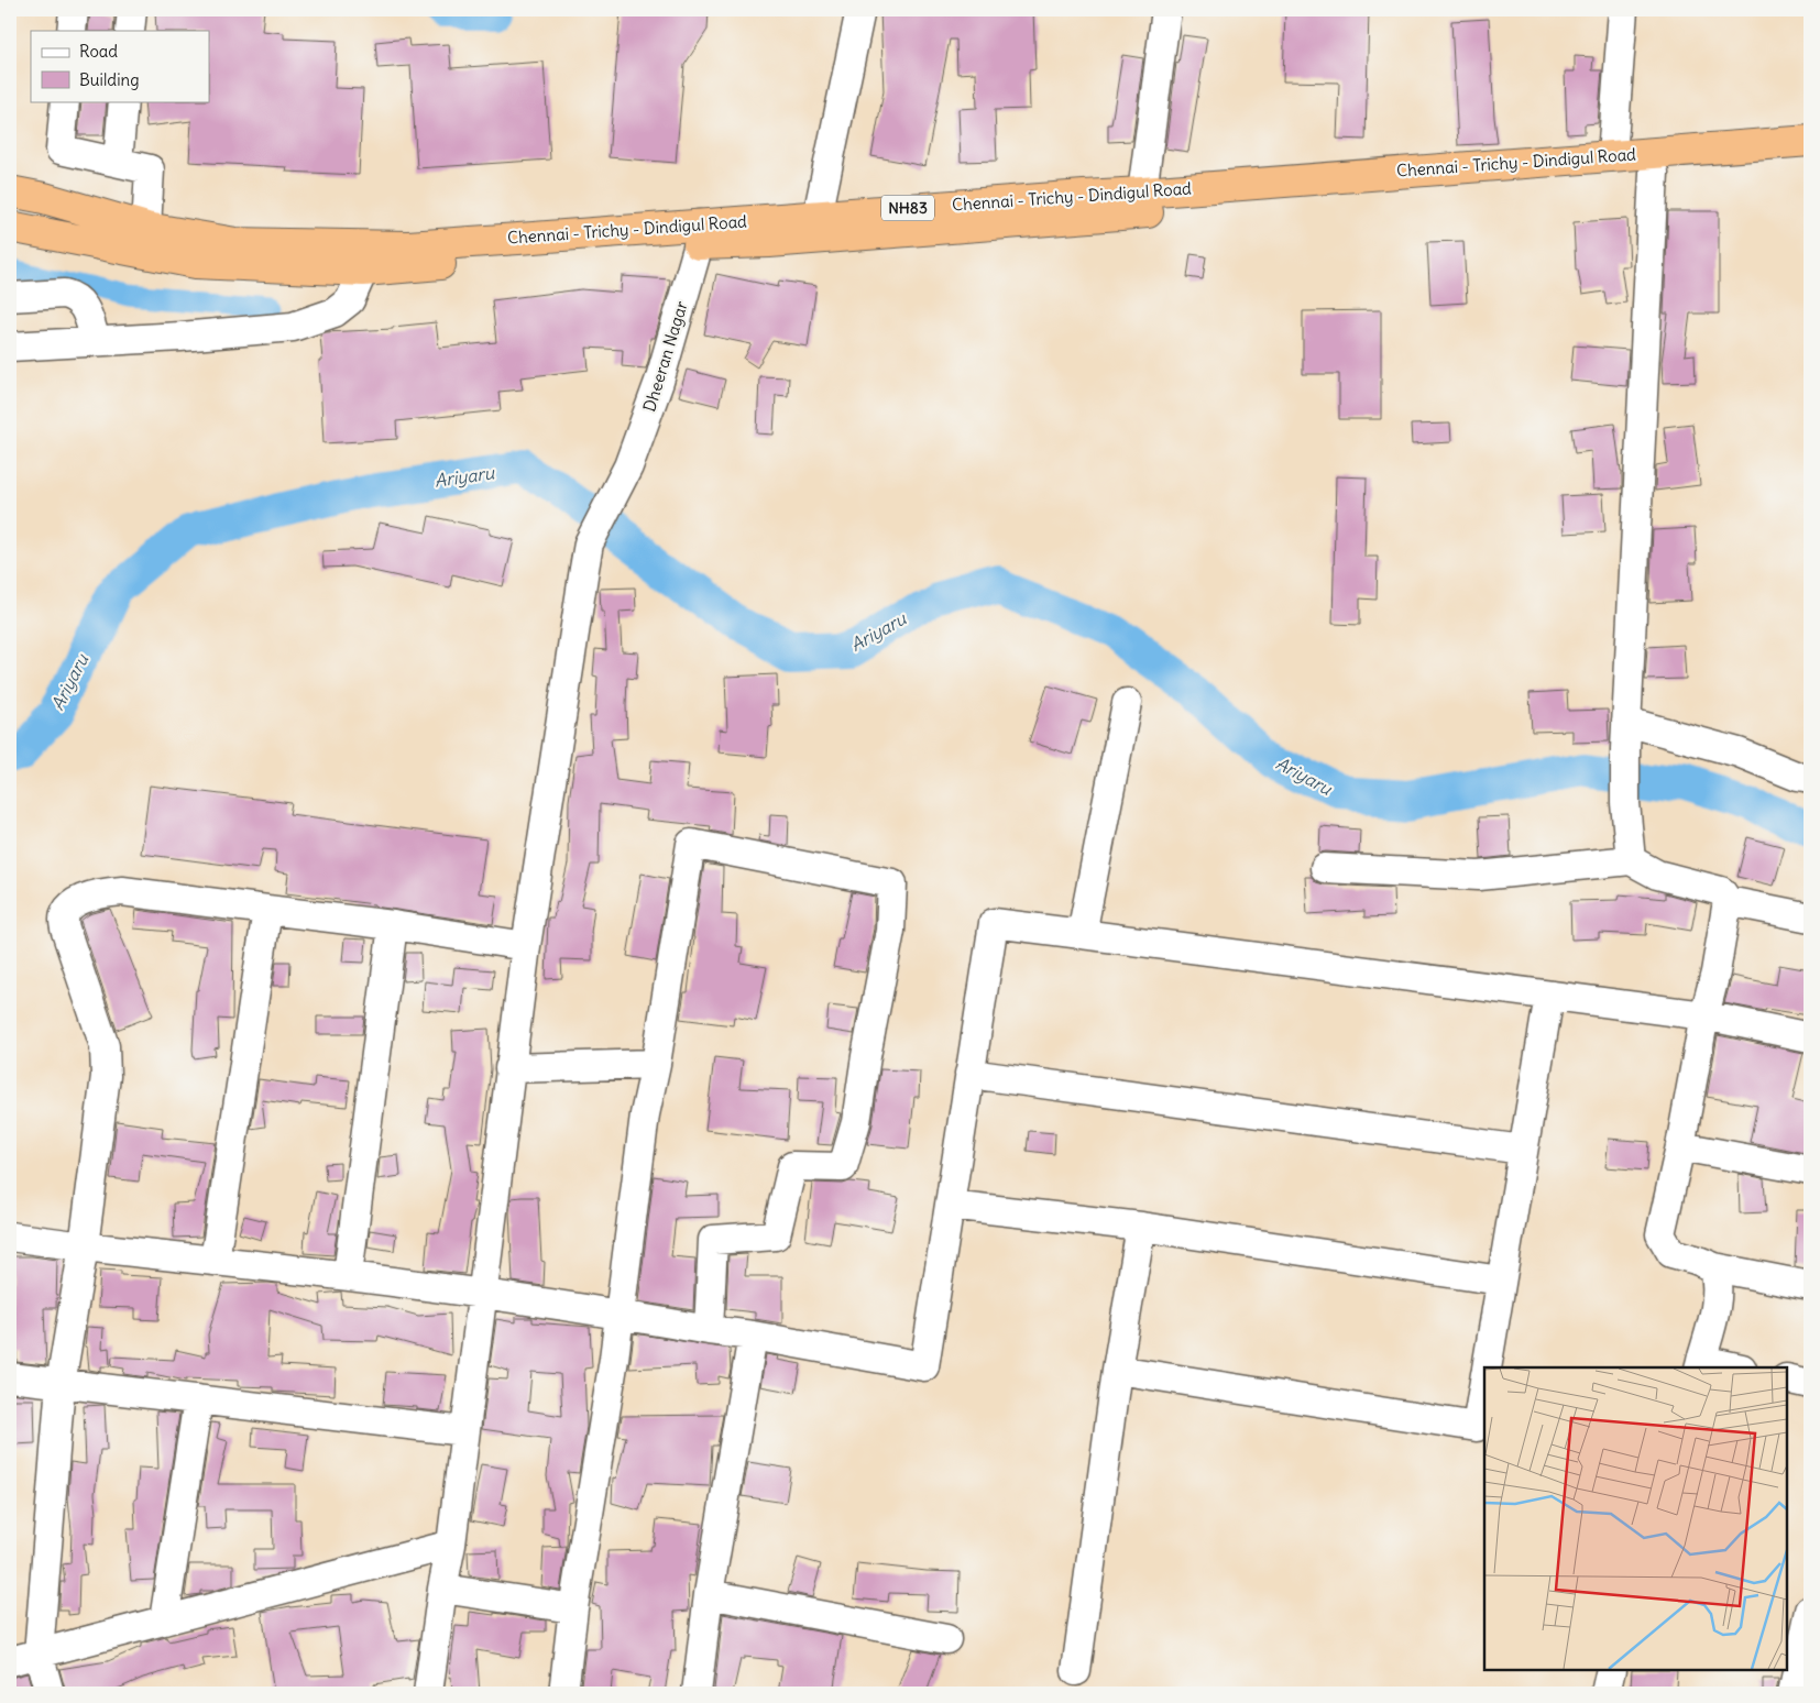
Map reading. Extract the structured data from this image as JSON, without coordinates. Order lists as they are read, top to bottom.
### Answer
{
  "streets": {
    "highway": ["Chennai - Trichy - Dindigul Road", "NH83"],
    "street": ["Dheeran Nagar"]
  },
  "crossings": [
    ["Chennai - Trichy - Dindigul Road", "Dheeran Nagar"]
  ],
  "water": ["Ariyaru"],
  "legend": ["Road", "Building"]
}
